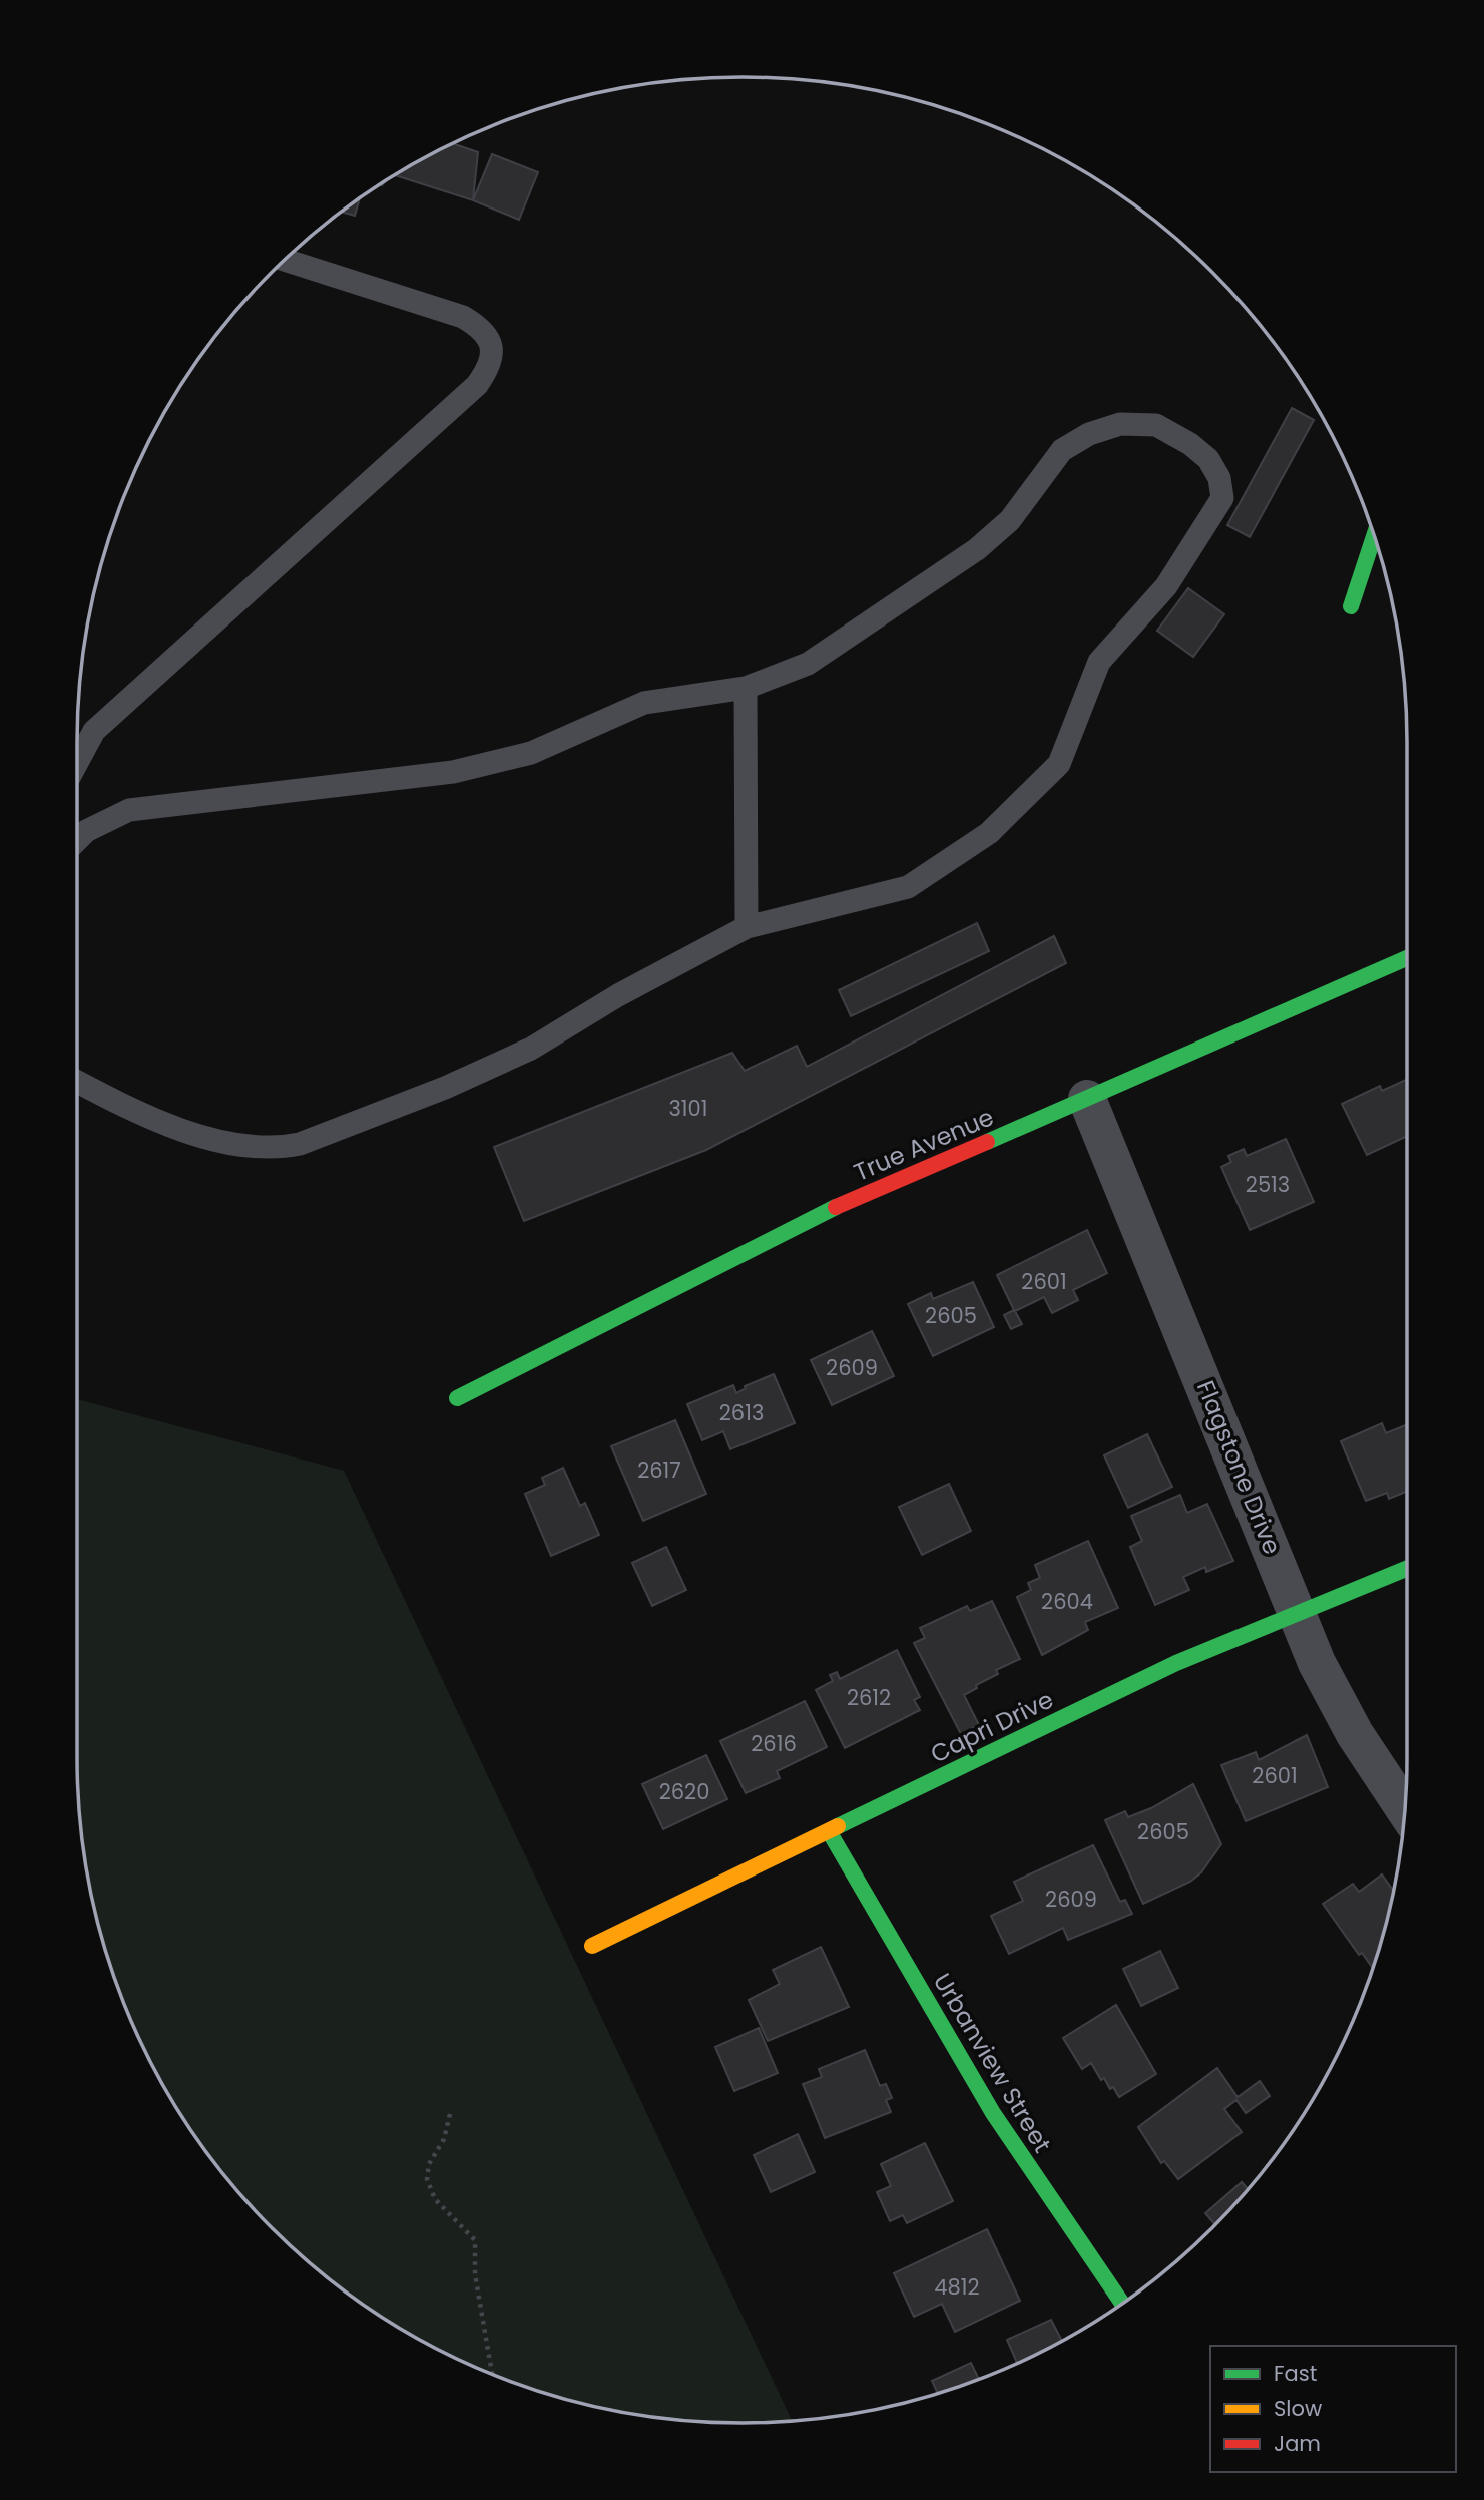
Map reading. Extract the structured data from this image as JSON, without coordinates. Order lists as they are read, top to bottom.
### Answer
{
  "streets": {
    "street": [
      "True Avenue",
      "Flagstone Drive",
      "Capri Drive",
      "Urbanview Street"
    ]
  },
  "crossings": [
    ["True Avenue", "Flagstone Drive"],
    ["Flagstone Drive", "Capri Drive"],
    ["Capri Drive", "Urbanview Street"]
  ],
  "house_numbers": [
    "3101",
    "2513",
    "2601",
    "2605",
    "2609",
    "2613",
    "2617",
    "2604",
    "2612",
    "2616",
    "2601",
    "2620",
    "2605",
    "2609",
    "4812"
  ],
  "legend": ["Fast", "Slow", "Jam"]
}
